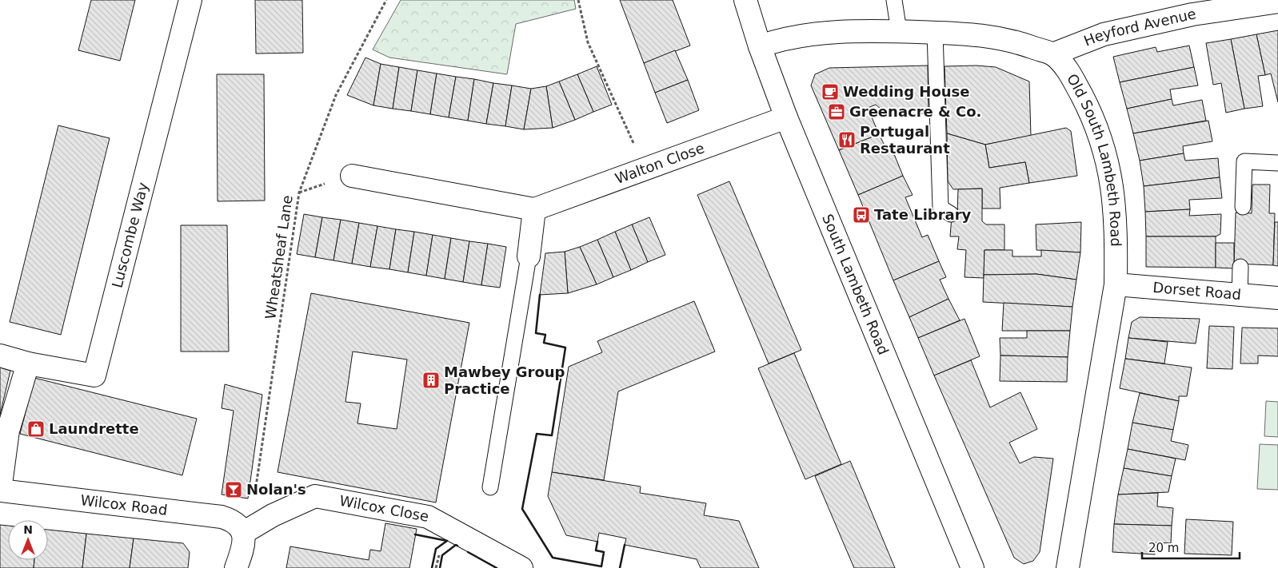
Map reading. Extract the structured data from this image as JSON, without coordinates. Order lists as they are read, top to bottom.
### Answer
{
  "streets": {
    "main road": [
      "Heyford Avenue",
      "Old South Lambeth Road",
      "Walton Close",
      "Luscombe Way",
      "South Lambeth Road",
      "Dorset Road",
      "Wilcox Road",
      "Wilcox Close"
    ],
    "path": ["Wheatsheaf Lane"]
  },
  "crossings": [
    ["Heyford Avenue", "Old South Lambeth Road"],
    ["Old South Lambeth Road", "South Lambeth Road"],
    ["Old South Lambeth Road", "Dorset Road"],
    ["Walton Close", "South Lambeth Road"],
    ["Wheatsheaf Lane", "Wilcox Road"],
    ["Wheatsheaf Lane", "Wilcox Close"],
    ["Wilcox Road", "Wilcox Close"]
  ],
  "places": {
    "cafe": ["Wedding House"],
    "office": ["Greenacre & Co."],
    "restaurant": ["Portugal Restaurant"],
    "bus stop": ["Tate Library"],
    "building": ["Mawbey Group Practice"],
    "shop": ["Laundrette"],
    "bar": ["Nolan's"]
  },
  "scale_bar": "20 m",
  "north": "top"
}
